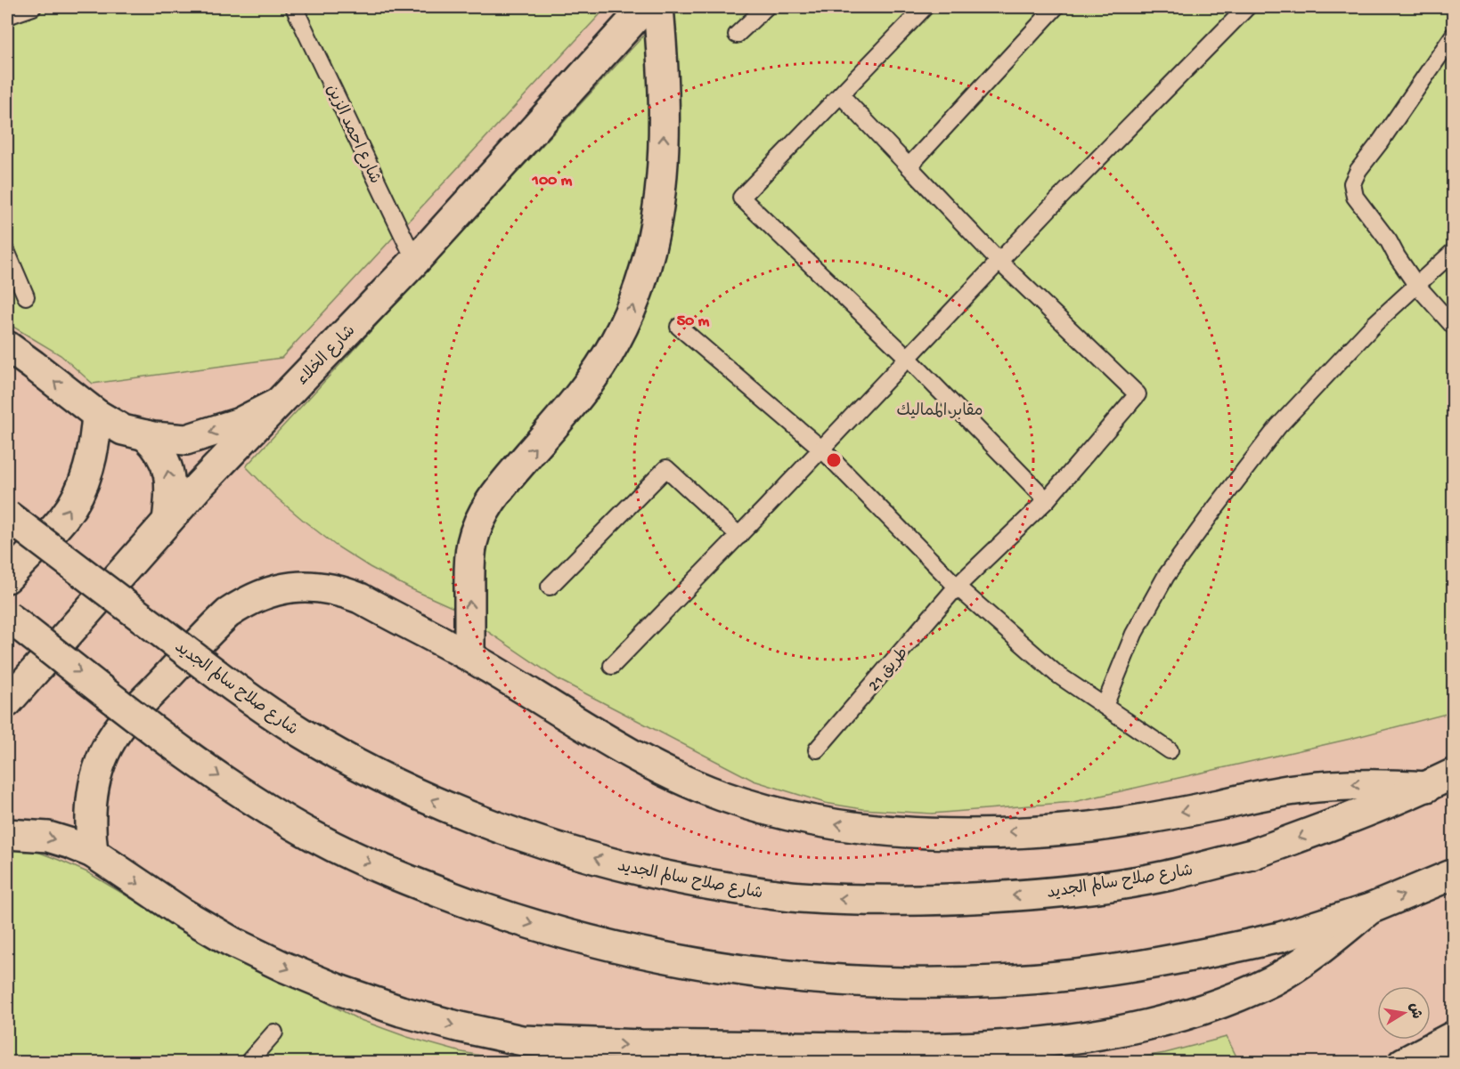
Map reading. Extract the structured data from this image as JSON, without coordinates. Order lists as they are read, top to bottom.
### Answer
{
  "streets": {
    "main road": ["شارع الخلاء", "شارع صلاح سالم الجديد"],
    "lane": ["شارع احمد الزين", "طريق 21"]
  },
  "crossings": [
    ["شارع احمد الزين", "شارع الخلاء"]
  ],
  "parks": ["مقابر المماليك"],
  "north": "right",
  "rings": ["100 m", "50 m"]
}
